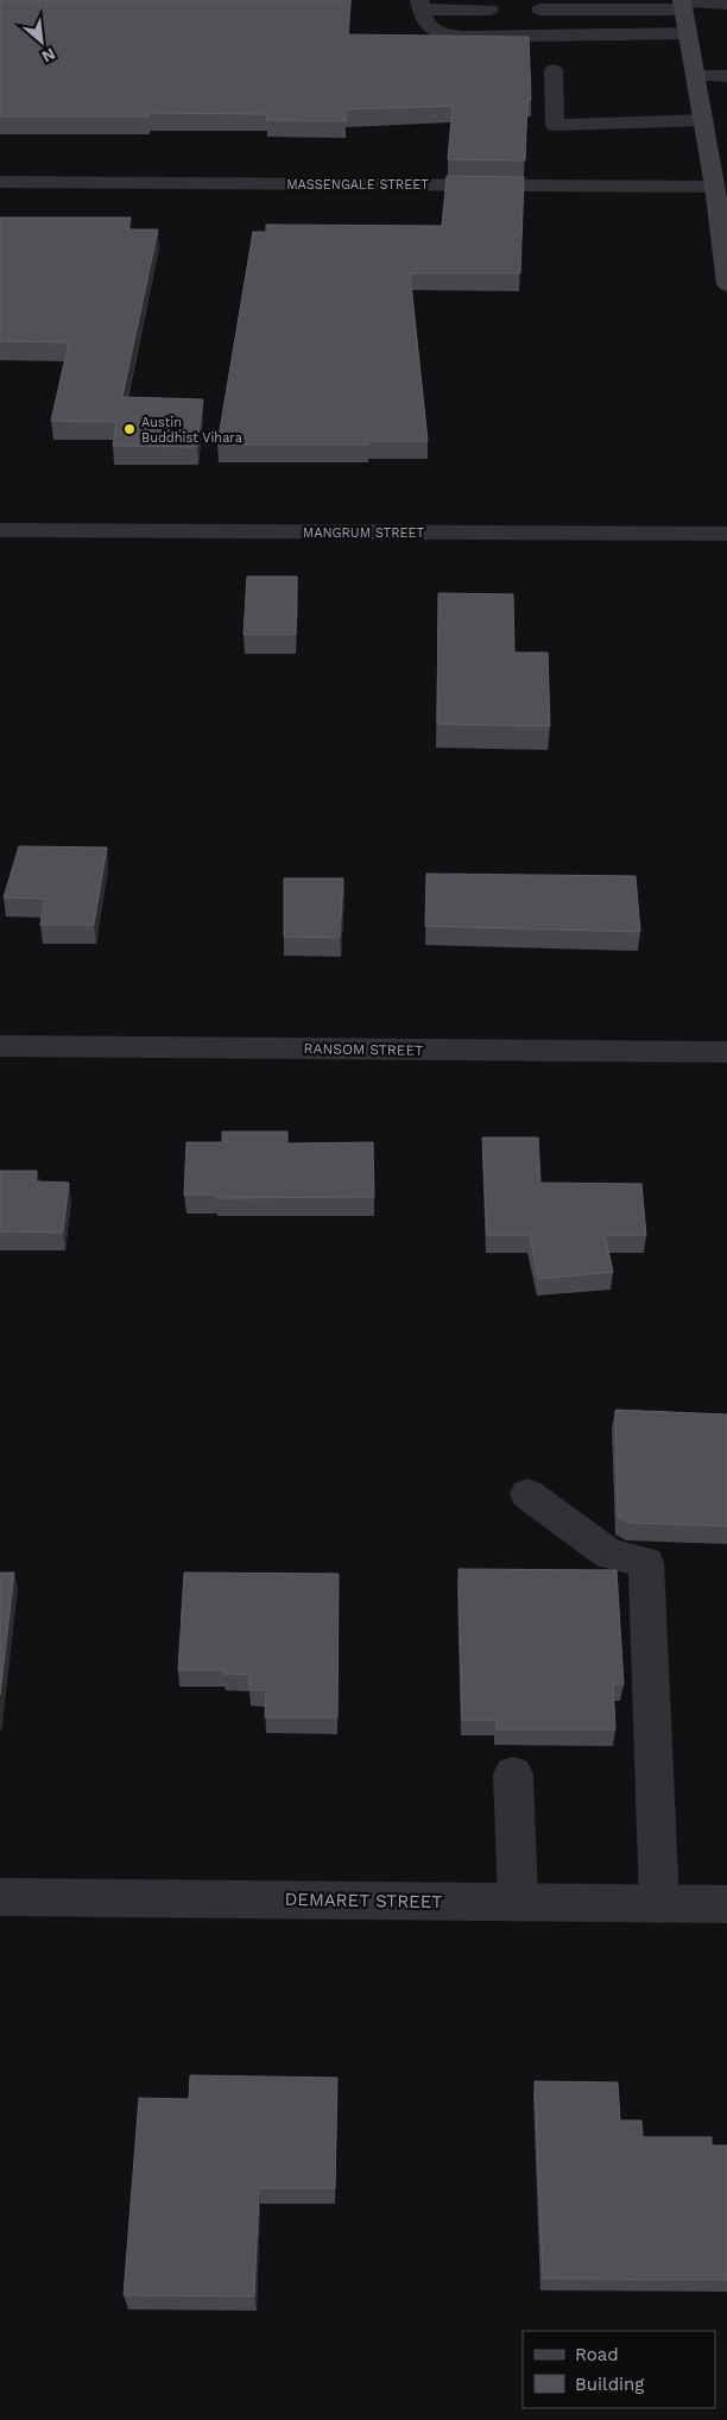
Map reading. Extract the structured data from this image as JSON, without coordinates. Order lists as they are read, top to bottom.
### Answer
{
  "streets": {
    "street": [
      "MASSENGALE STREET",
      "MANGRUM STREET",
      "RANSOM STREET",
      "DEMARET STREET"
    ]
  },
  "places": ["Austin Buddhist Vihara"],
  "legend": ["Road", "Building"],
  "north": "bottom right"
}
